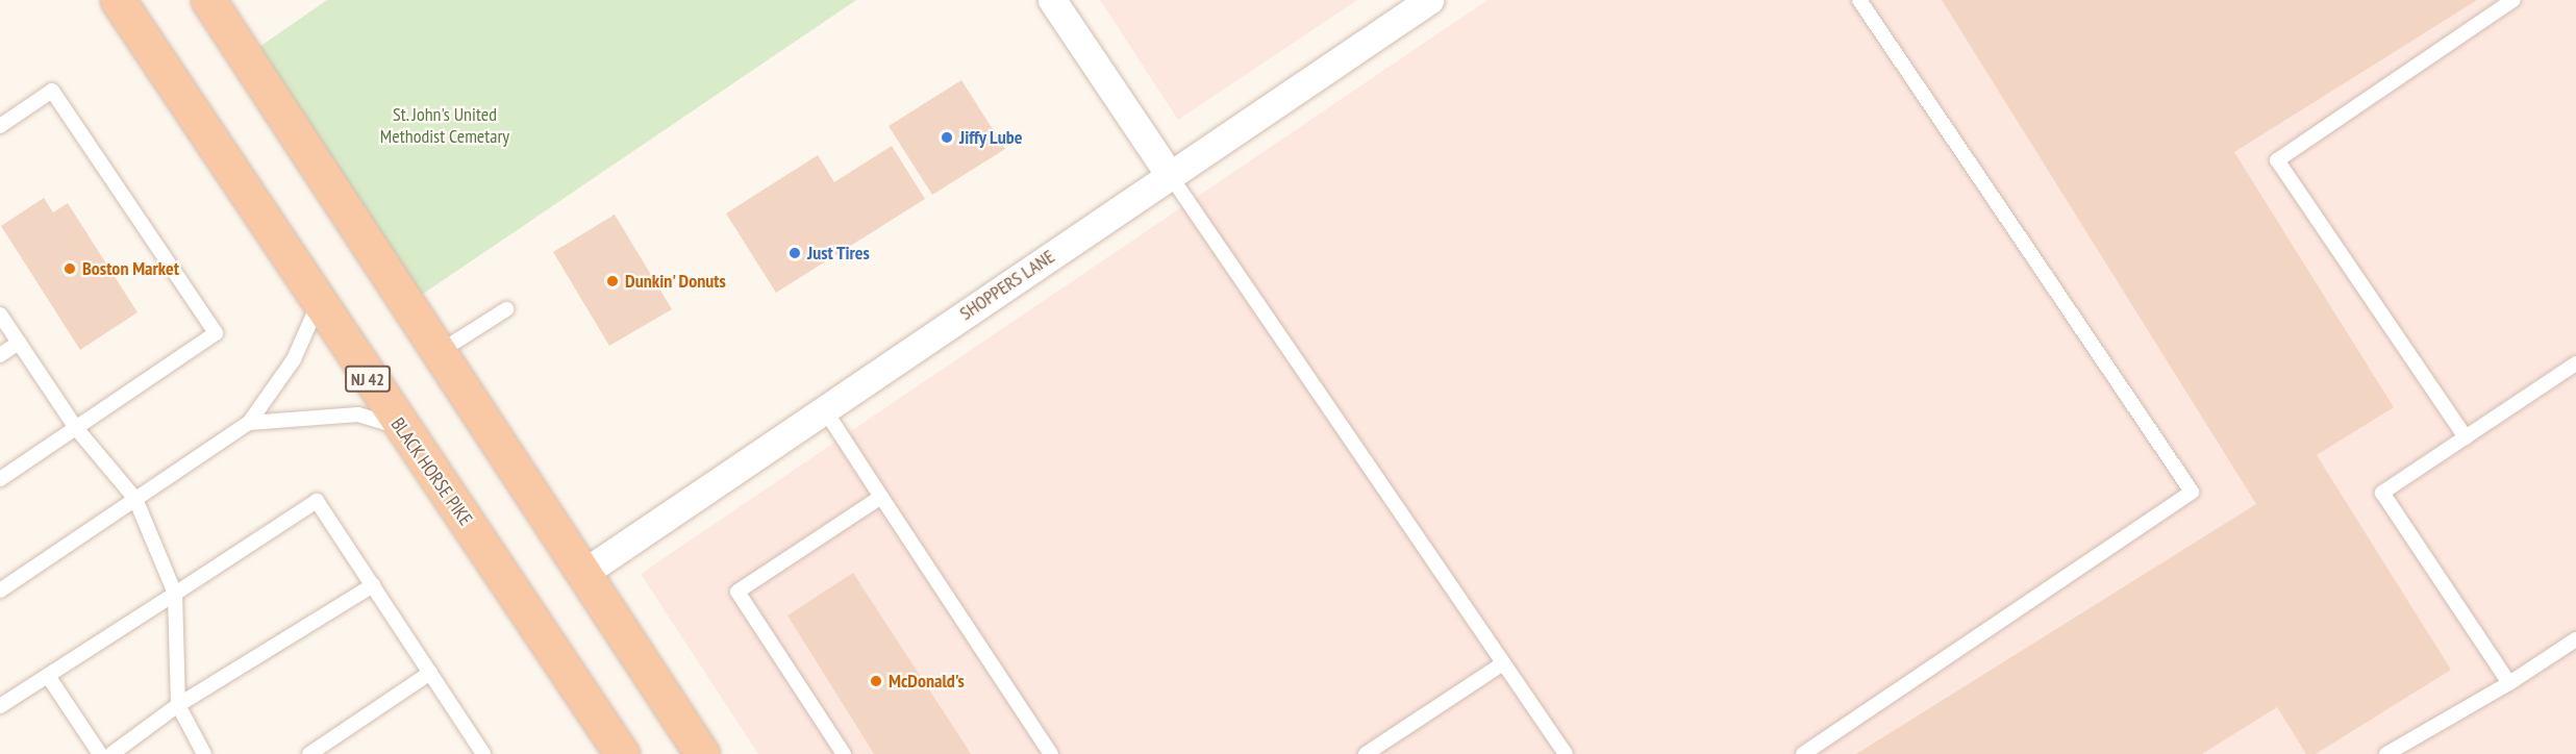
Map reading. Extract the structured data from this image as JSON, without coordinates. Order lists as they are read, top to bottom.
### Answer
{
  "streets": {
    "highway": ["NJ 42", "BLACK HORSE PIKE"],
    "street": ["SHOPPERS LANE"]
  },
  "parks": ["St. John's United Methodist Cemetary"],
  "places": [
    "Jiffy Lube",
    "Just Tires",
    "Boston Market",
    "Dunkin' Donuts",
    "McDonald's"
  ]
}
